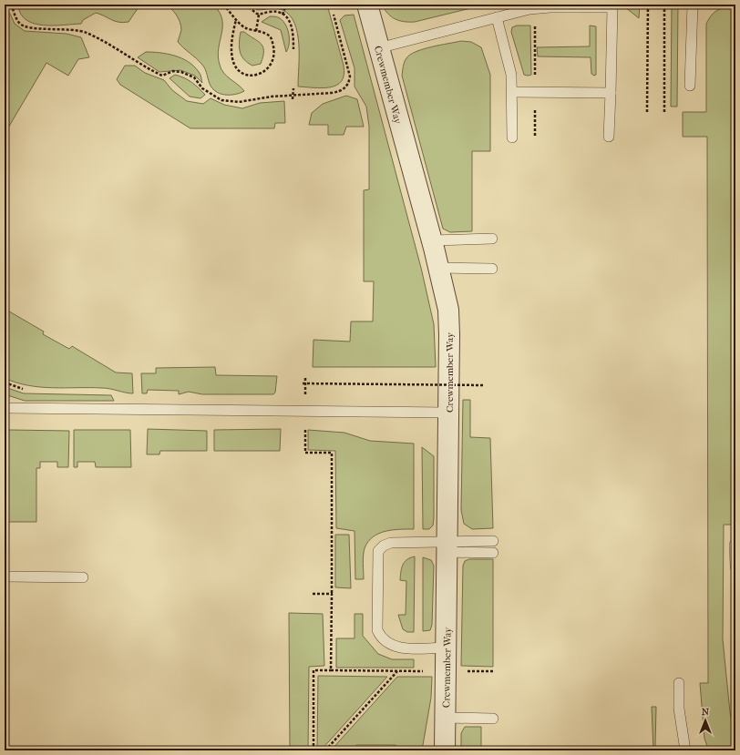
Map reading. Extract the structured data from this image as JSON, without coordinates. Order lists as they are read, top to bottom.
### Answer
{
  "streets": {
    "street": ["Crewmember Way"]
  },
  "north": "top"
}
